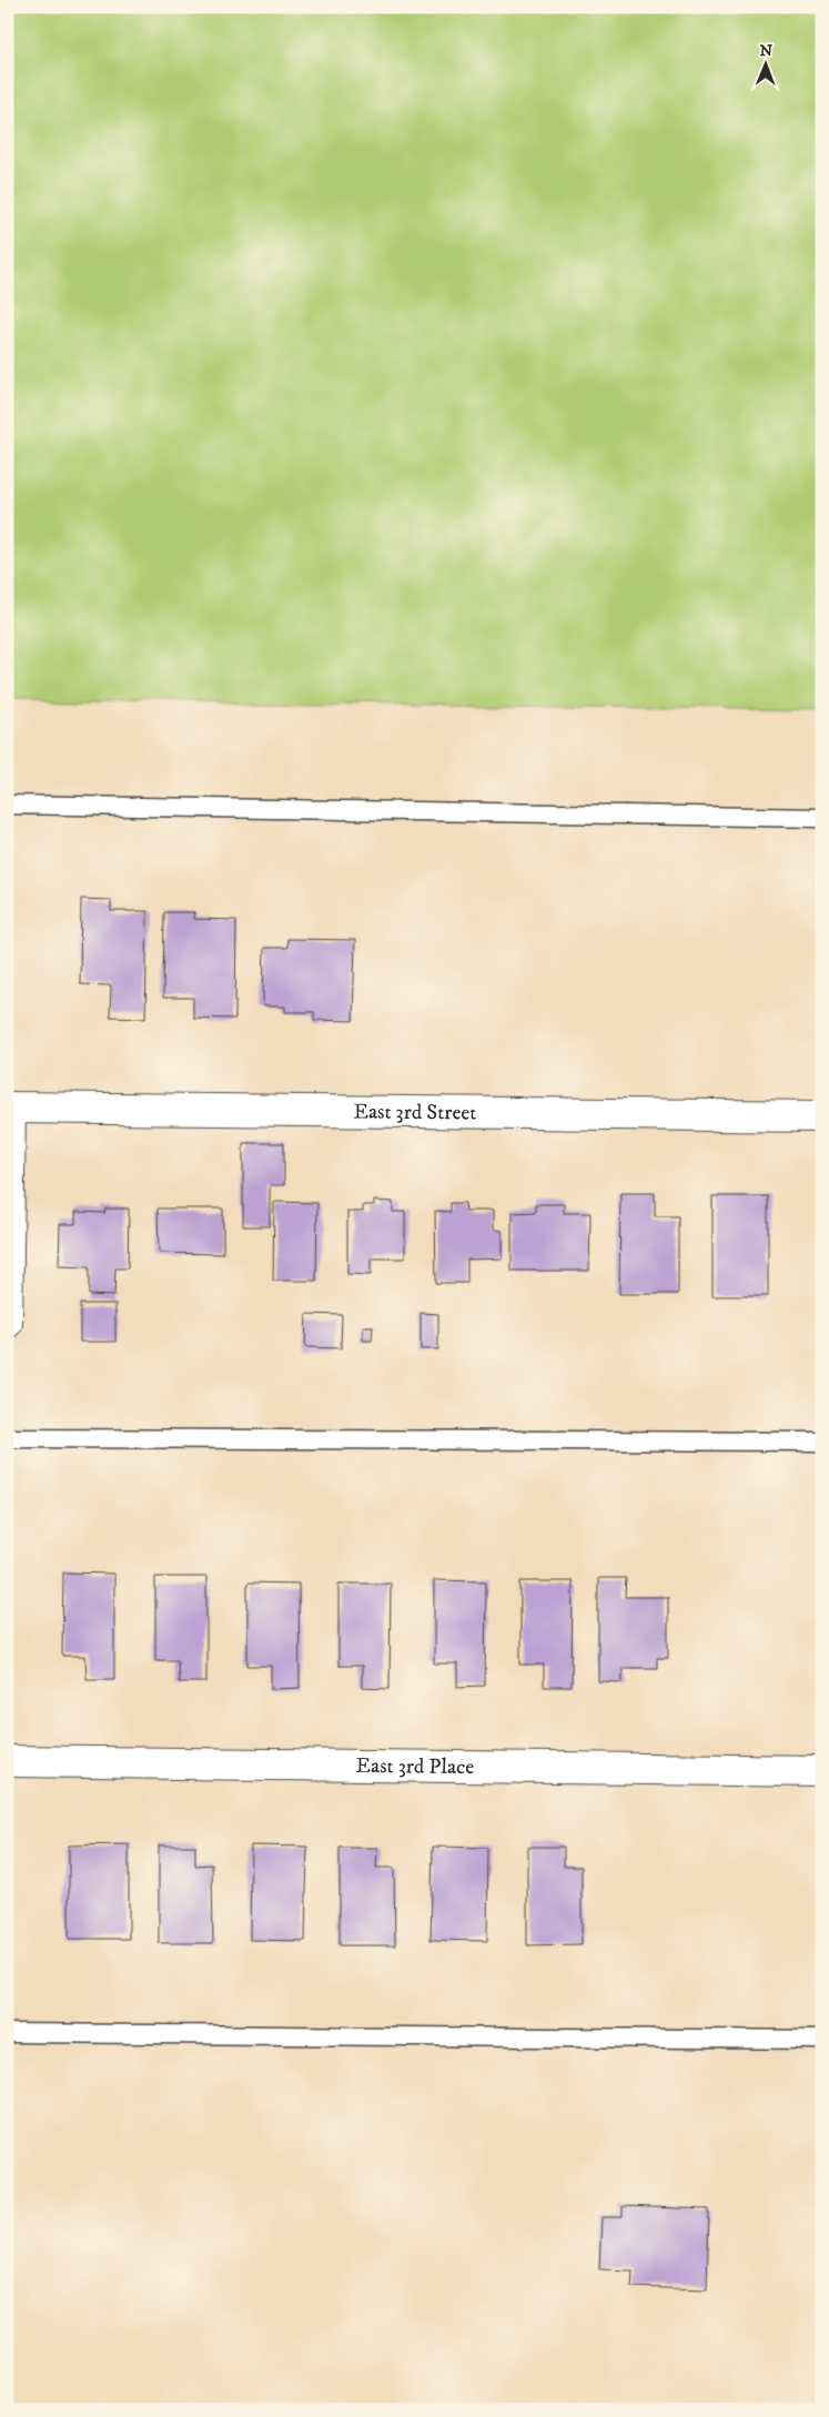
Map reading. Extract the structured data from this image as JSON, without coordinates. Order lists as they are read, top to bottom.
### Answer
{
  "streets": {
    "street": ["East 3rd Street", "East 3rd Place"]
  },
  "north": "top"
}
